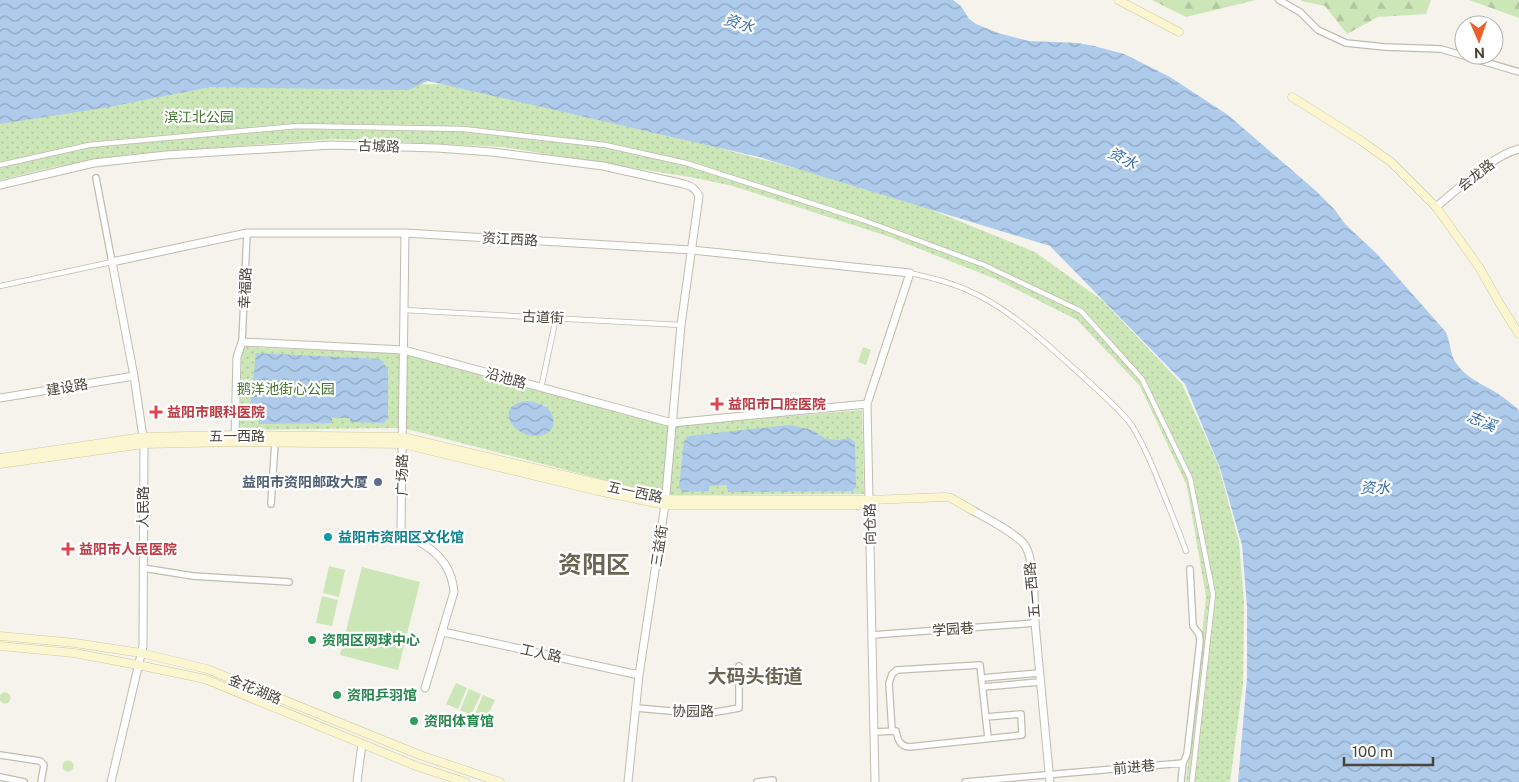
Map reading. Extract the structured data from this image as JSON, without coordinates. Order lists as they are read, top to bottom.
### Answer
{
  "streets": {
    "main road": ["五一西路", "金花湖路"],
    "street": [
      "古城路",
      "会龙路",
      "资江西路",
      "幸福路",
      "古道街",
      "沿池路",
      "建设路",
      "广场路",
      "人民路",
      "向仓路",
      "三益街",
      "学园巷",
      "工人路",
      "协园路",
      "前进巷"
    ]
  },
  "crossings": [
    ["古城路", "资江西路"],
    ["古城路", "三益街"],
    ["资江西路", "幸福路"],
    ["资江西路", "广场路"],
    ["资江西路", "人民路"],
    ["资江西路", "向仓路"],
    ["资江西路", "三益街"],
    ["幸福路", "沿池路"],
    ["古道街", "广场路"],
    ["古道街", "三益街"],
    ["沿池路", "广场路"],
    ["沿池路", "向仓路"],
    ["沿池路", "三益街"],
    ["建设路", "人民路"],
    ["五一西路", "广场路"],
    ["五一西路", "人民路"],
    ["五一西路", "向仓路"],
    ["五一西路", "三益街"],
    ["五一西路", "学园巷"],
    ["五一西路", "前进巷"],
    ["广场路", "工人路"],
    ["人民路", "金花湖路"],
    ["向仓路", "学园巷"],
    ["三益街", "工人路"],
    ["三益街", "协园路"]
  ],
  "districts": ["资阳区", "大码头街道"],
  "water": ["资水", "志溪"],
  "parks": ["滨江北公园", "鹅洋池街心公园"],
  "places": {
    "health": ["益阳市口腔医院", "益阳市眼科医院", "益阳市人民医院"],
    "other": [
      "益阳市资阳邮政大厦",
      "益阳市资阳区文化馆",
      "资阳区网球中心",
      "资阳乒羽馆",
      "资阳体育馆"
    ]
  },
  "scale_bar": "100 m",
  "north": "bottom"
}
